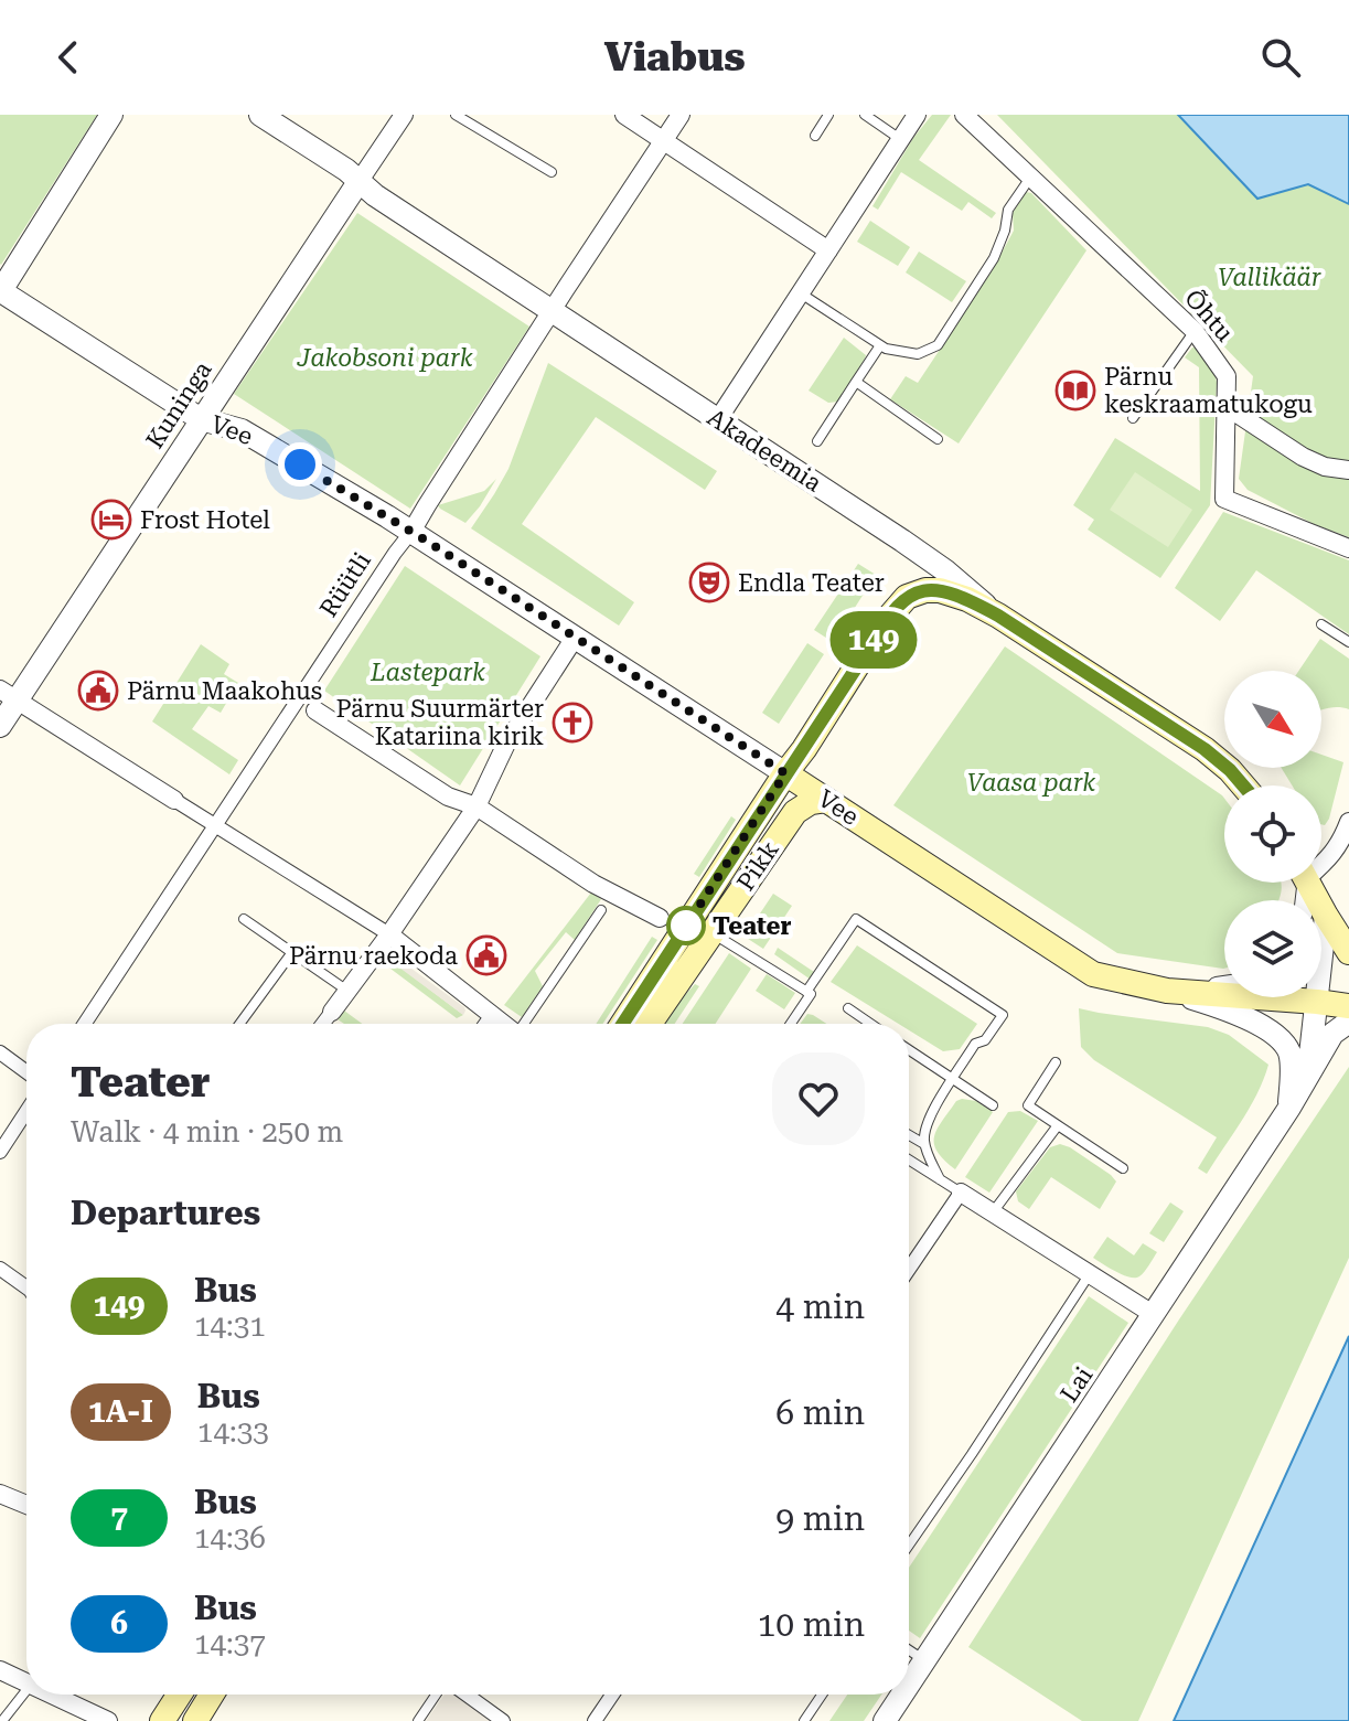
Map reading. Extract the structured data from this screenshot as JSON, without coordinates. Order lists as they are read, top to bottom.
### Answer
{
  "streets": {
    "main road": ["Vee", "Akadeemia", "Pikk"],
    "street": [
      "Õhtu",
      "Kuninga",
      "Rüütli",
      "Lai"
    ]
  },
  "crossings": [
    ["Kuninga", "Vee"],
    ["Kuninga", "Akadeemia"],
    ["Vee", "Rüütli"],
    ["Vee", "Pikk"],
    ["Vee", "Lai"],
    ["Akadeemia", "Rüütli"],
    ["Akadeemia", "Pikk"]
  ],
  "parks": [
    "Vallikäär",
    "Jakobsoni park",
    "Lastepark",
    "Vaasa park"
  ],
  "places": {
    "library": ["Pärnu keskraamatukogu"],
    "hotel": ["Frost Hotel"],
    "theatre": ["Endla Teater"],
    "public building": ["Pärnu Maakohus", "Pärnu raekoda"],
    "church": ["Pärnu Suurmärter Katariina kirik"],
    "other": ["Teater"]
  },
  "lines": ["bus line 149"],
  "north": "bottom right",
  "page": {
    "header": "Viabus",
    "on_map": "149",
    "heading": [
      ["Teater", "Walk · 4 min · 250 m"],
      "Departures"
    ],
    "list": [
      {
        "mark": "149",
        "name": "Bus",
        "note": "14:31",
        "value": "4 min"
      },
      {
        "mark": "1A-I",
        "name": "Bus",
        "note": "14:33",
        "value": "6 min"
      },
      {
        "mark": "7",
        "name": "Bus",
        "note": "14:36",
        "value": "9 min"
      },
      {
        "mark": "6",
        "name": "Bus",
        "note": "14:37",
        "value": "10 min"
      }
    ]
  }
}
